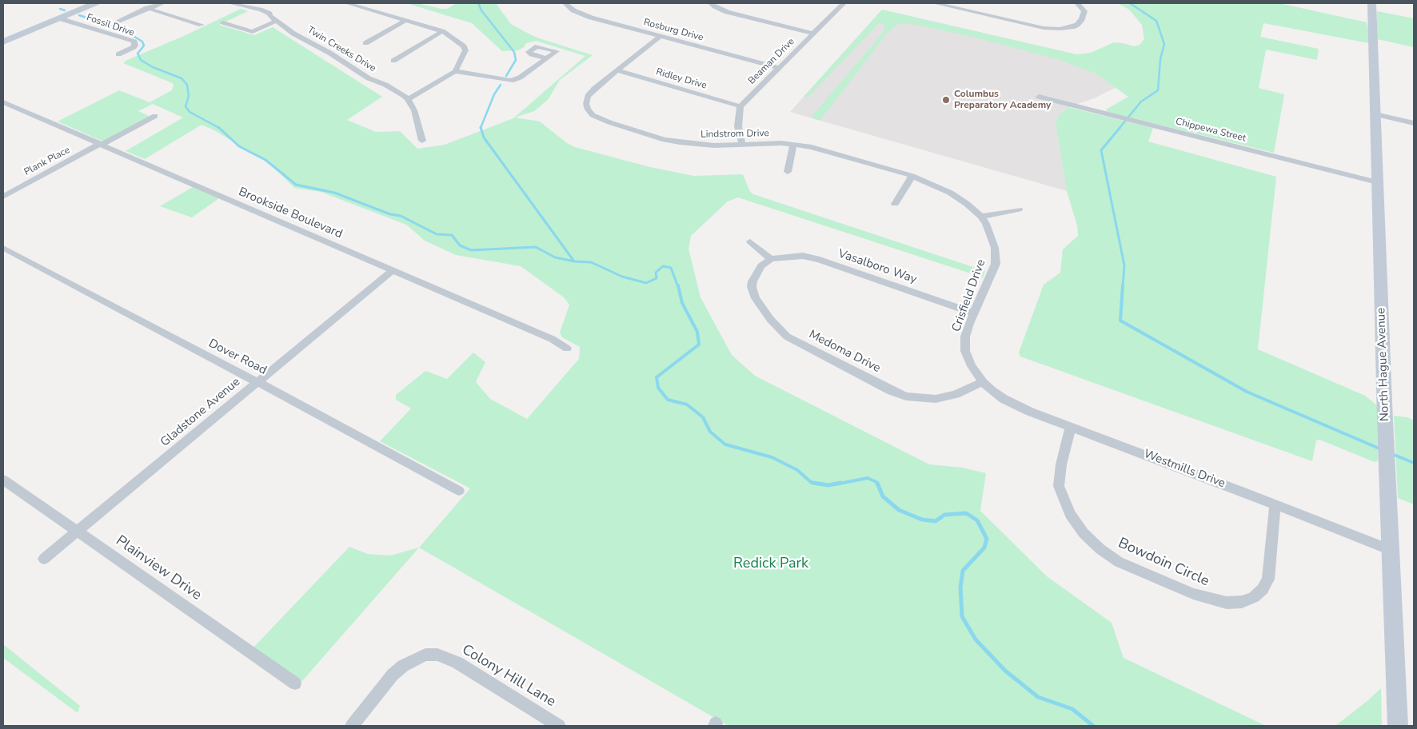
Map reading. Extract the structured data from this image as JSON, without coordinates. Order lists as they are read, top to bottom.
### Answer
{
  "streets": {
    "main road": ["North Hague Avenue"],
    "street": [
      "Fossil Drive",
      "Rosburg Drive",
      "Twin Creeks Drive",
      "Beaman Drive",
      "Ridley Drive",
      "Chippewa Street",
      "Lindstrom Drive",
      "Plank Place",
      "Brookside Boulevard",
      "Vasalboro Way",
      "Crisfield Drive",
      "Medoma Drive",
      "Dover Road",
      "Gladstone Avenue",
      "Westmills Drive",
      "Bowdoin Circle",
      "Plainview Drive",
      "Colony Hill Lane"
    ]
  },
  "crossings": [
    ["Rosburg Drive", "Beaman Drive"],
    ["Rosburg Drive", "Lindstrom Drive"],
    ["Beaman Drive", "Ridley Drive"],
    ["Ridley Drive", "Lindstrom Drive"],
    ["Chippewa Street", "North Hague Avenue"],
    ["Lindstrom Drive", "Crisfield Drive"],
    ["Plank Place", "Brookside Boulevard"],
    ["Brookside Boulevard", "Gladstone Avenue"],
    ["Vasalboro Way", "Crisfield Drive"],
    ["Vasalboro Way", "Medoma Drive"],
    ["Crisfield Drive", "Medoma Drive"],
    ["Crisfield Drive", "Westmills Drive"],
    ["Medoma Drive", "Westmills Drive"],
    ["Dover Road", "Gladstone Avenue"],
    ["North Hague Avenue", "Westmills Drive"],
    ["Gladstone Avenue", "Plainview Drive"],
    ["Westmills Drive", "Bowdoin Circle"]
  ],
  "parks": ["Redick Park"],
  "places": ["Columbus Preparatory Academy"]
}
